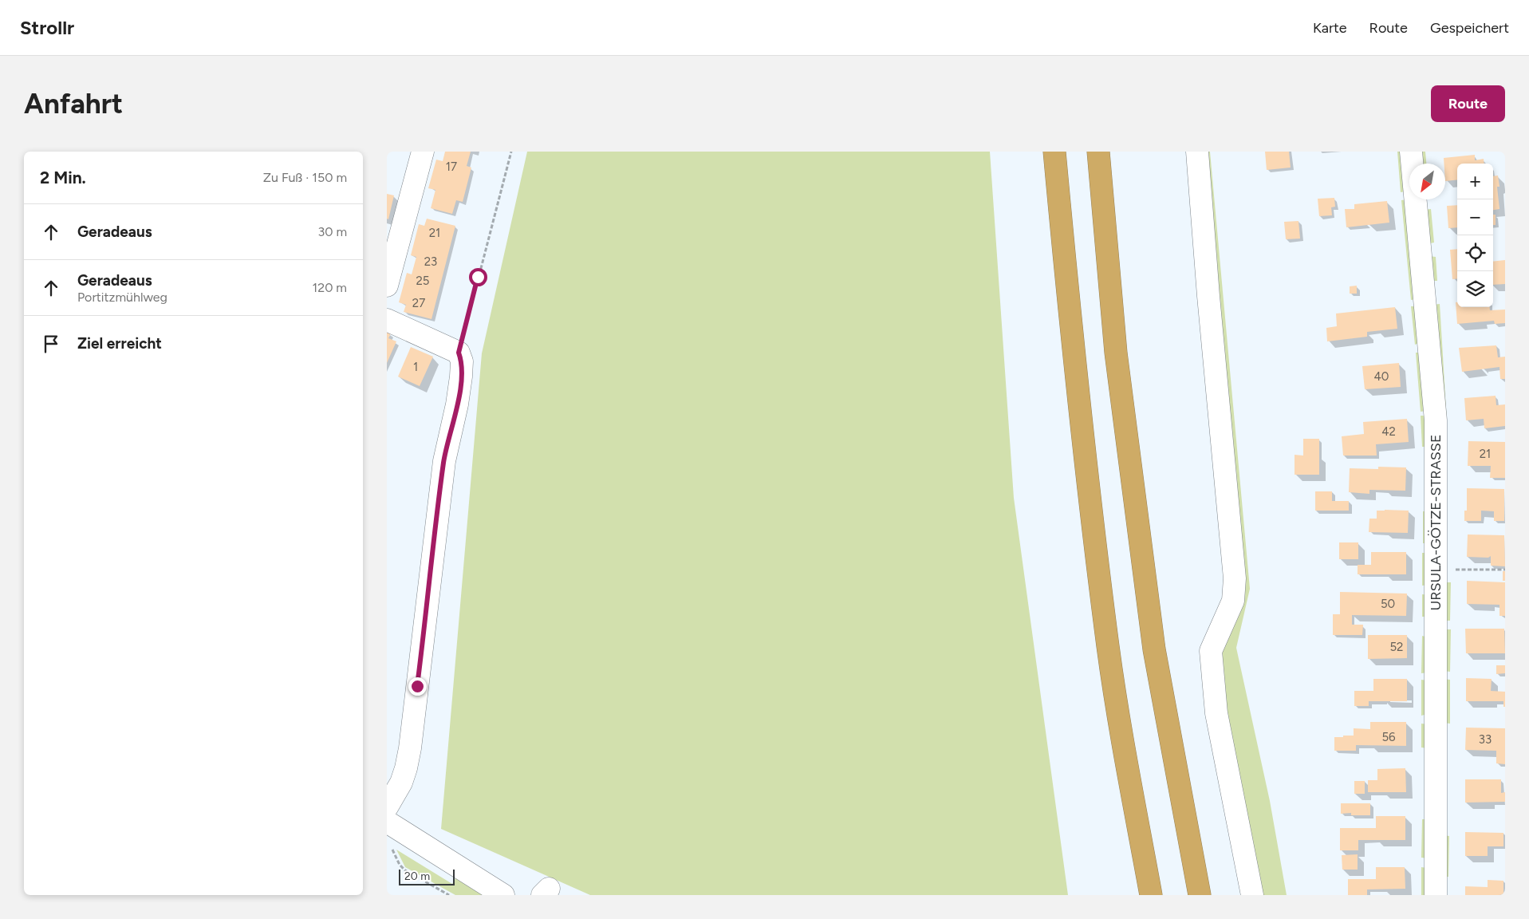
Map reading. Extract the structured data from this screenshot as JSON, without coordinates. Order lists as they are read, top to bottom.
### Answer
{
  "streets": {
    "street": ["URSULA-GÖTZE-STRASSE"]
  },
  "house_numbers": [
    "17",
    "21",
    "23",
    "25",
    "27",
    "1",
    "40",
    "42",
    "21",
    "50",
    "52",
    "56",
    "33"
  ],
  "scale_bar": "20 m",
  "north": "bottom left",
  "page": {
    "header": "Strollr",
    "nav": ["Karte", "Route", "Gespeichert"],
    "buttons": "Route",
    "title": "Anfahrt",
    "heading": ["2 Min.", "Zu Fuß · 150 m"],
    "map_buttons": ["+", "−"],
    "list": [
      ["Geradeaus", "30 m"],
      ["Geradeaus", "Portitzmühlweg", "120 m"],
      "Ziel erreicht"
    ],
    "scale": "20 m"
  }
}
